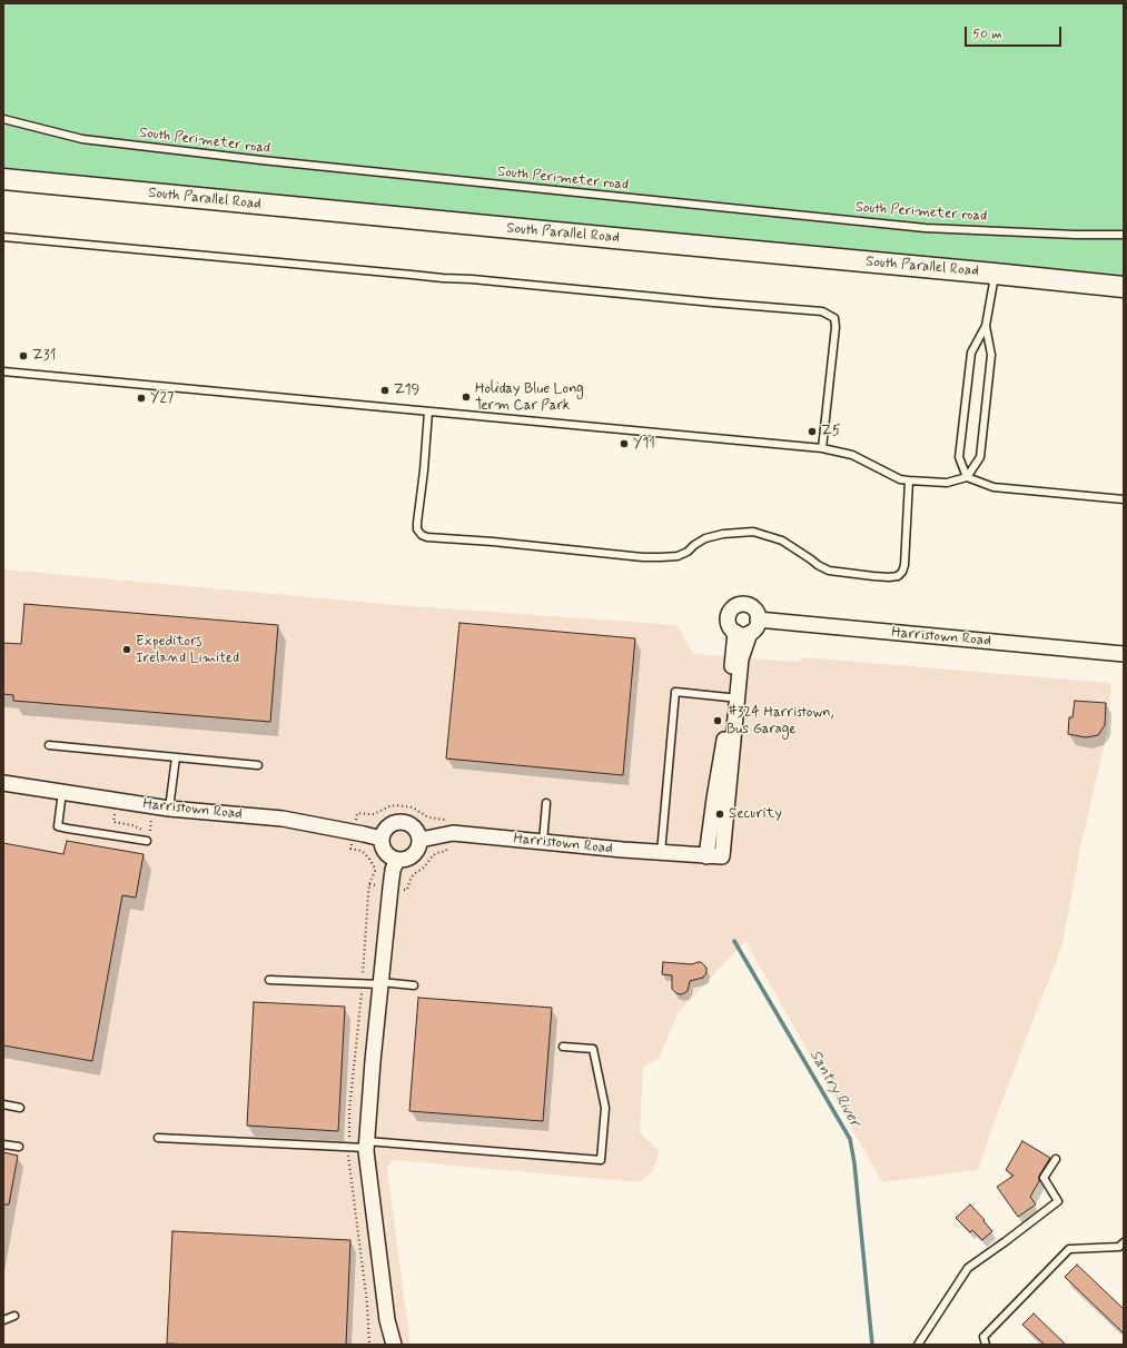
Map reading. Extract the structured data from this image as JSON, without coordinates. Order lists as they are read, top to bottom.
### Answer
{
  "streets": {
    "main road": ["South Parallel Road"],
    "street": ["Harristown Road"],
    "lane": ["South Perimeter road"]
  },
  "water": ["Santry River"],
  "places": [
    "Z31",
    "Z19",
    "Holiday Blue Long Term Car Park",
    "Y27",
    "Z5",
    "Y11",
    "Expeditors Ireland Limited",
    "#324 Harristown, Bus Garage",
    "Security"
  ],
  "scale_bar": "50 m"
}
